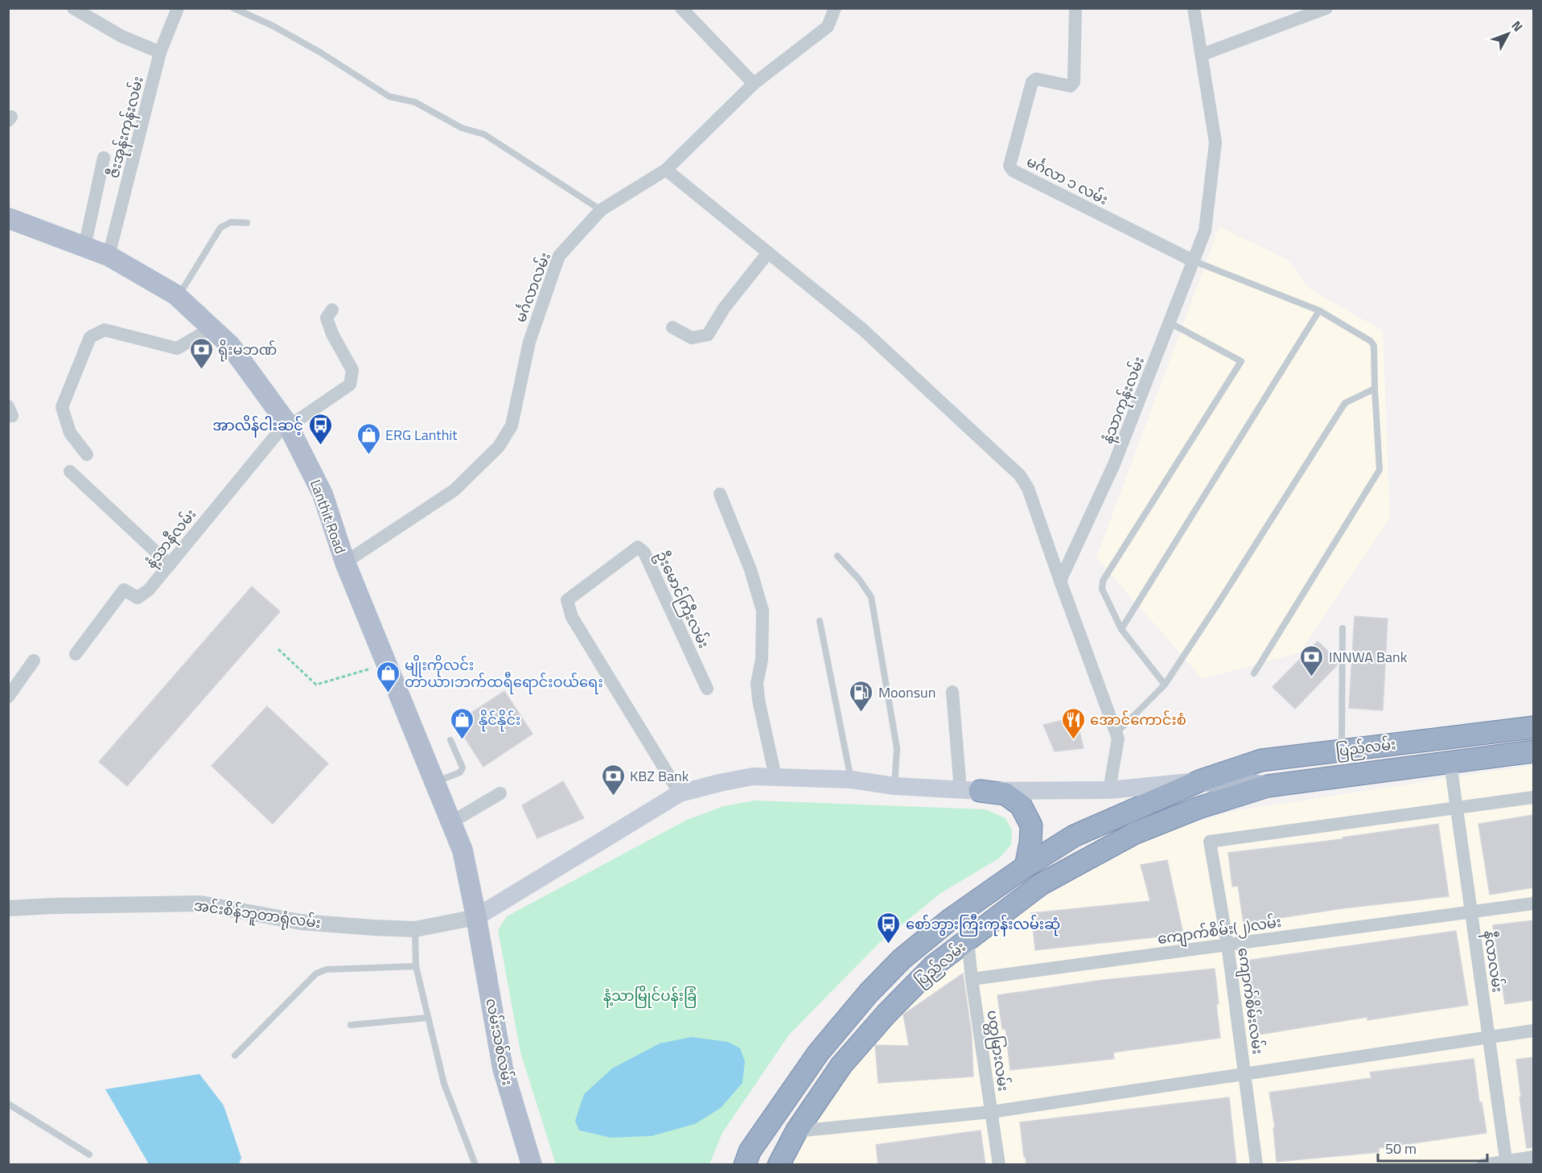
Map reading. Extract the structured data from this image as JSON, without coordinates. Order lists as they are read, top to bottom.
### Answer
{
  "streets": {
    "highway": ["ပြည်လမ်း"],
    "main road": ["Lanthit Road", "လမ်းသစ်လမ်း"],
    "street": [
      "ဇီးအုန်းကုန်းလမ်း",
      "မင်္ဂလာ ၁ လမ်း",
      "မင်္ဂလာလမ်း",
      "နံ့သာကုန်းလမ်း",
      "နံ့သာနီလမ်း",
      "ဦးမောင်ကြီးလမ်း",
      "အင်းစိန်ဘူတာရုံလမ်း",
      "ကျောက်စိမ်း(၂)လမ်း",
      "နီလာလမ်း",
      "ကျောက်စိမ်းလမ်း",
      "ပတ္တမြားလမ်း"
    ]
  },
  "crossings": [
    ["ဇီးအုန်းကုန်းလမ်း", "Lanthit Road"],
    ["မင်္ဂလာ ၁ လမ်း", "နံ့သာကုန်းလမ်း"],
    ["မင်္ဂလာလမ်း", "Lanthit Road"],
    ["Lanthit Road", "နံ့သာနီလမ်း"],
    ["Lanthit Road", "အင်းစိန်ဘူတာရုံလမ်း"],
    ["Lanthit Road", "လမ်းသစ်လမ်း"],
    ["ပြည်လမ်း", "နီလာလမ်း"],
    ["ပြည်လမ်း", "ပတ္တမြားလမ်း"],
    ["အင်းစိန်ဘူတာရုံလမ်း", "လမ်းသစ်လမ်း"],
    ["ကျောက်စိမ်း(၂)လမ်း", "နီလာလမ်း"],
    ["ကျောက်စိမ်း(၂)လမ်း", "ကျောက်စိမ်းလမ်း"],
    ["ကျောက်စိမ်း(၂)လမ်း", "ပတ္တမြားလမ်း"],
    ["နီလာလမ်း", "ကျောက်စိမ်းလမ်း"]
  ],
  "parks": ["နံ့သာမြိုင်ပန်းခြံ"],
  "places": {
    "bank": ["ရိုးမဘဏ်", "INNWA Bank", "KBZ Bank"],
    "bus stop": ["အာလိန်ငါးဆင့်", "စော်ဘွားကြီးကုန်းလမ်းဆုံ"],
    "shop": ["ERG Lanthit", "မျိုးကိုလင်း တာယာ၊ဘက်ထရီရောင်းဝယ်ရေး", "နိုင်နိုင်း"],
    "fuel station": ["Moonsun"],
    "restaurant": ["အောင်ကောင်းစံ"]
  },
  "scale_bar": "50 m",
  "north": "top right"
}
